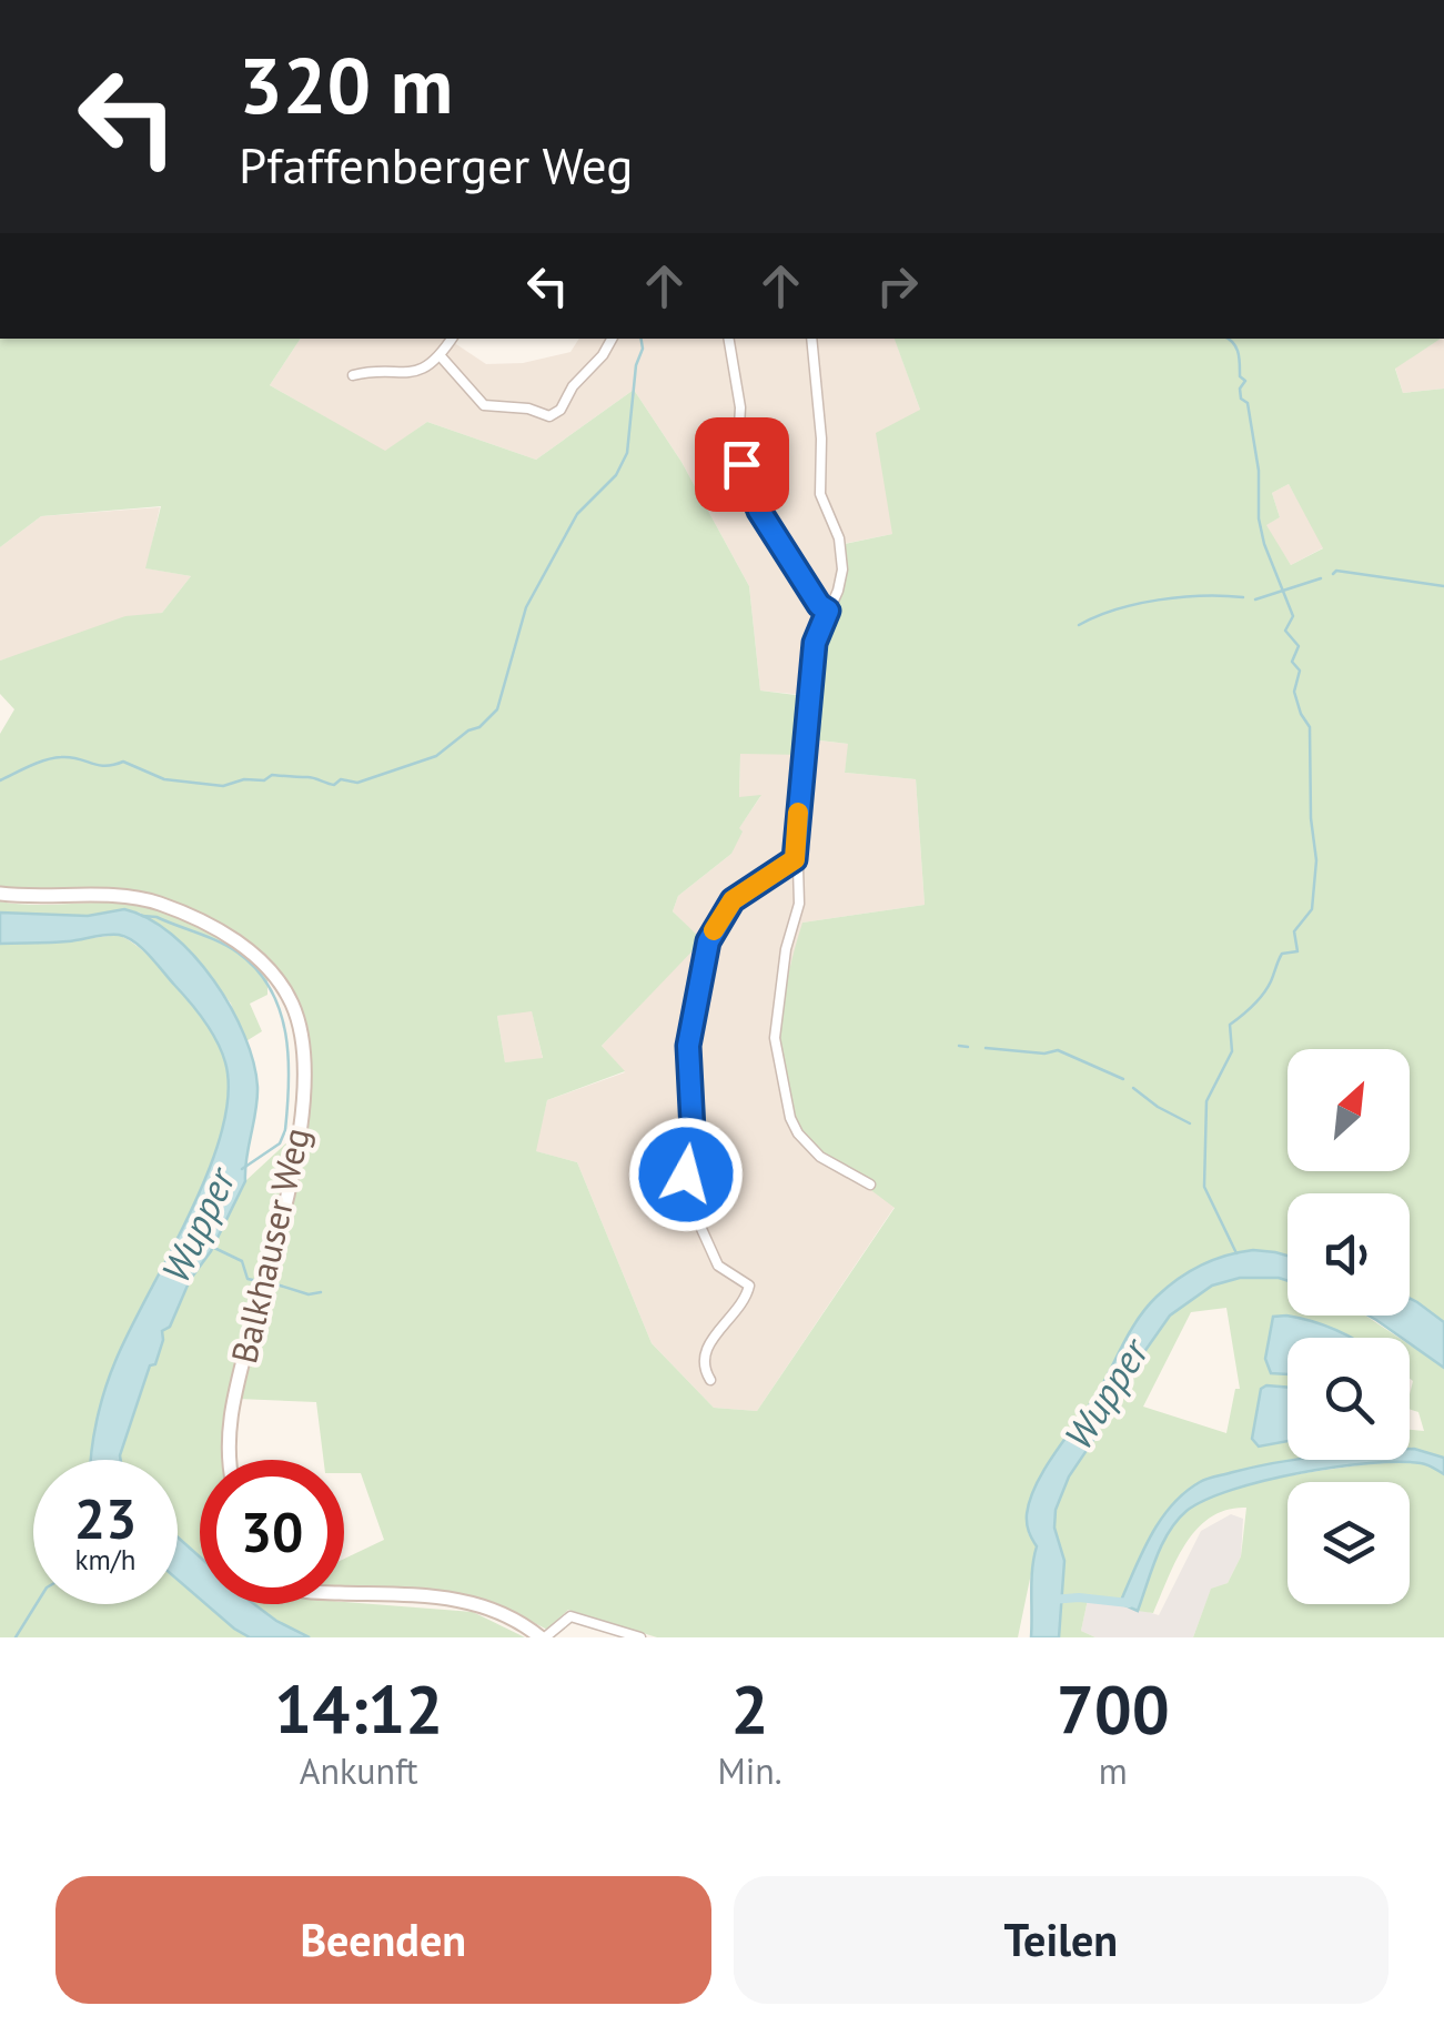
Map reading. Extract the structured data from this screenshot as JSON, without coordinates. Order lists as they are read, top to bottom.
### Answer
{
  "streets": {
    "main road": ["Balkhauser Weg"]
  },
  "water": ["Wupper"],
  "north": "top right",
  "page": {
    "turn": ["320 m", "Pfaffenberger Weg"],
    "speed": "23 km/h",
    "limit": "30",
    "eta": [
      "14:12",
      "Ankunft",
      "2",
      "Min.",
      "700",
      "m"
    ],
    "buttons": ["Beenden", "Teilen"]
  }
}
